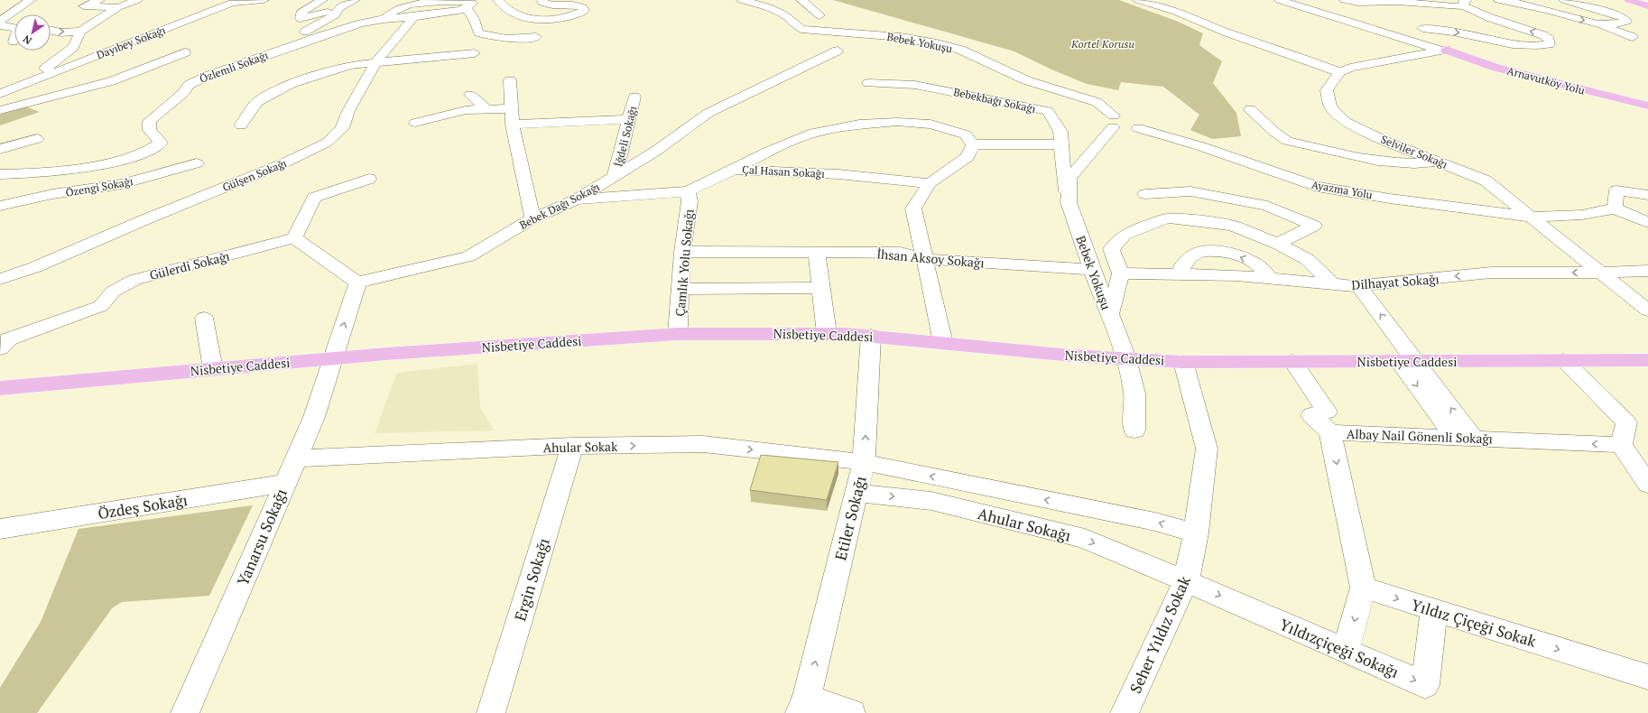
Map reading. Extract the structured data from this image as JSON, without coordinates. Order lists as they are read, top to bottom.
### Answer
{
  "streets": {
    "main road": ["Arnavutköy Yolu", "Nisbetiye Caddesi"],
    "street": [
      "Dayıbey Sokağı",
      "Bebek Yokuşu",
      "Özlemli Sokağı",
      "Bebekbağı Sokağı",
      "İğdeli Sokağı",
      "Selviler Sokağı",
      "Çal Hasan Sokağı",
      "Gülşen Sokağı",
      "Özengi Sokağı",
      "Ayazma Yolu",
      "Bebek Dağı Sokağı",
      "İhsan Aksoy Sokağı",
      "Çamlık Yolu Sokağı",
      "Gülerdi Sokağı",
      "Dilhayat Sokağı",
      "Albay Nail Gönenli Sokağı",
      "Ahular Sokak",
      "Özdeş Sokağı",
      "Etiler Sokağı",
      "Ahular Sokağı",
      "Yanarsu Sokağı",
      "Ergin Sokağı",
      "Yıldız Çiçeği Sokak",
      "Seher Yıldız Sokak",
      "Yıldızçiçeği Sokağı"
    ]
  },
  "crossings": [
    ["Bebek Yokuşu", "Bebekbağı Sokağı"],
    ["Bebek Yokuşu", "Ayazma Yolu"],
    ["Bebek Yokuşu", "İhsan Aksoy Sokağı"],
    ["Bebek Yokuşu", "Nisbetiye Caddesi"],
    ["İğdeli Sokağı", "Bebek Dağı Sokağı"],
    ["Selviler Sokağı", "Ayazma Yolu"],
    ["Selviler Sokağı", "Dilhayat Sokağı"],
    ["Çal Hasan Sokağı", "Bebek Dağı Sokağı"],
    ["Çal Hasan Sokağı", "Çamlık Yolu Sokağı"],
    ["İhsan Aksoy Sokağı", "Çamlık Yolu Sokağı"],
    ["Çamlık Yolu Sokağı", "Nisbetiye Caddesi"],
    ["Nisbetiye Caddesi", "Etiler Sokağı"],
    ["Nisbetiye Caddesi", "Yanarsu Sokağı"],
    ["Nisbetiye Caddesi", "Seher Yıldız Sokak"],
    ["Albay Nail Gönenli Sokağı", "Yıldız Çiçeği Sokak"],
    ["Ahular Sokak", "Etiler Sokağı"],
    ["Ahular Sokak", "Ahular Sokağı"],
    ["Ahular Sokak", "Yanarsu Sokağı"],
    ["Ahular Sokak", "Ergin Sokağı"],
    ["Özdeş Sokağı", "Yanarsu Sokağı"],
    ["Etiler Sokağı", "Ahular Sokağı"],
    ["Ahular Sokağı", "Seher Yıldız Sokak"],
    ["Ahular Sokağı", "Yıldızçiçeği Sokağı"],
    ["Yıldız Çiçeği Sokak", "Yıldızçiçeği Sokağı"],
    ["Seher Yıldız Sokak", "Yıldızçiçeği Sokağı"]
  ],
  "one_way": ["Etiler Sokağı", "Yıldız Çiçeği Sokak"],
  "parks": ["Kortel Korusu"],
  "north": "bottom left"
}
